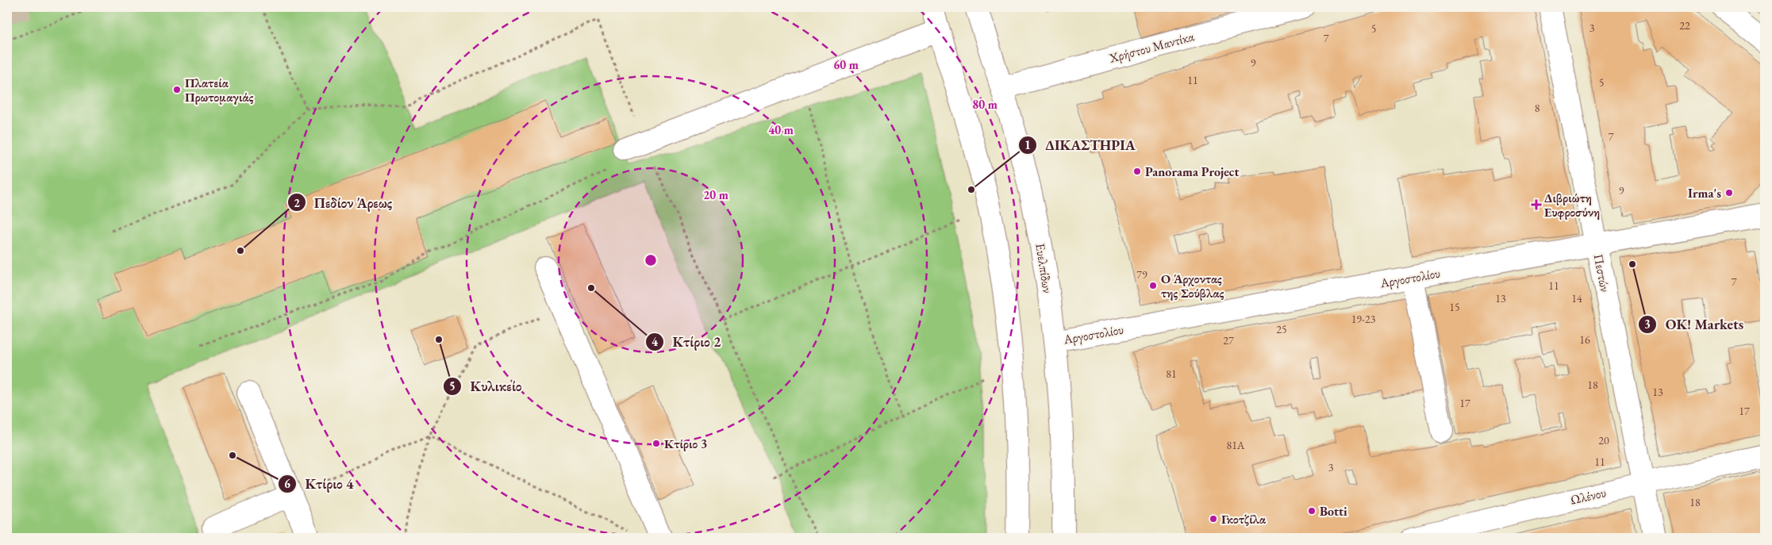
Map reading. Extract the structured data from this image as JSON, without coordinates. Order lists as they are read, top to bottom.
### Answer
{
  "streets": {
    "street": [
      "Χρήστου Μαντίκα",
      "Ευελπίδων",
      "Πεστών",
      "Αργοστολίου",
      "Ωλένου"
    ]
  },
  "crossings": [
    ["Χρήστου Μαντίκα", "Ευελπίδων"],
    ["Ευελπίδων", "Αργοστολίου"],
    ["Πεστών", "Αργοστολίου"],
    ["Πεστών", "Ωλένου"]
  ],
  "places": {
    "other": [
      "Πλατεία Πρωτομαγιάς",
      "Panorama Project",
      "ΔΙΚΑΣΤΗΡΙΑ",
      "Irma's",
      "Πεδίον Άρεως",
      "OK! Markets",
      "Ο Άρχοντας της Σούβλας",
      "Κτίριο 2",
      "Κυλικείο",
      "Κτίριο 3",
      "Κτίριο 4",
      "Botti",
      "Γκοτζίλα"
    ],
    "health": ["Διβριώτη Ευφροσύνη"]
  },
  "house_numbers": [
    "22",
    "3",
    "5",
    "7",
    "9",
    "11",
    "5",
    "8",
    "7",
    "9",
    "79",
    "7",
    "11",
    "13",
    "14",
    "15",
    "19-23",
    "25",
    "16",
    "27",
    "81",
    "18",
    "13",
    "17",
    "17",
    "20",
    "81Α",
    "11",
    "3",
    "18"
  ],
  "rings": [
    "60 m",
    "80 m",
    "40 m",
    "20 m"
  ]
}
